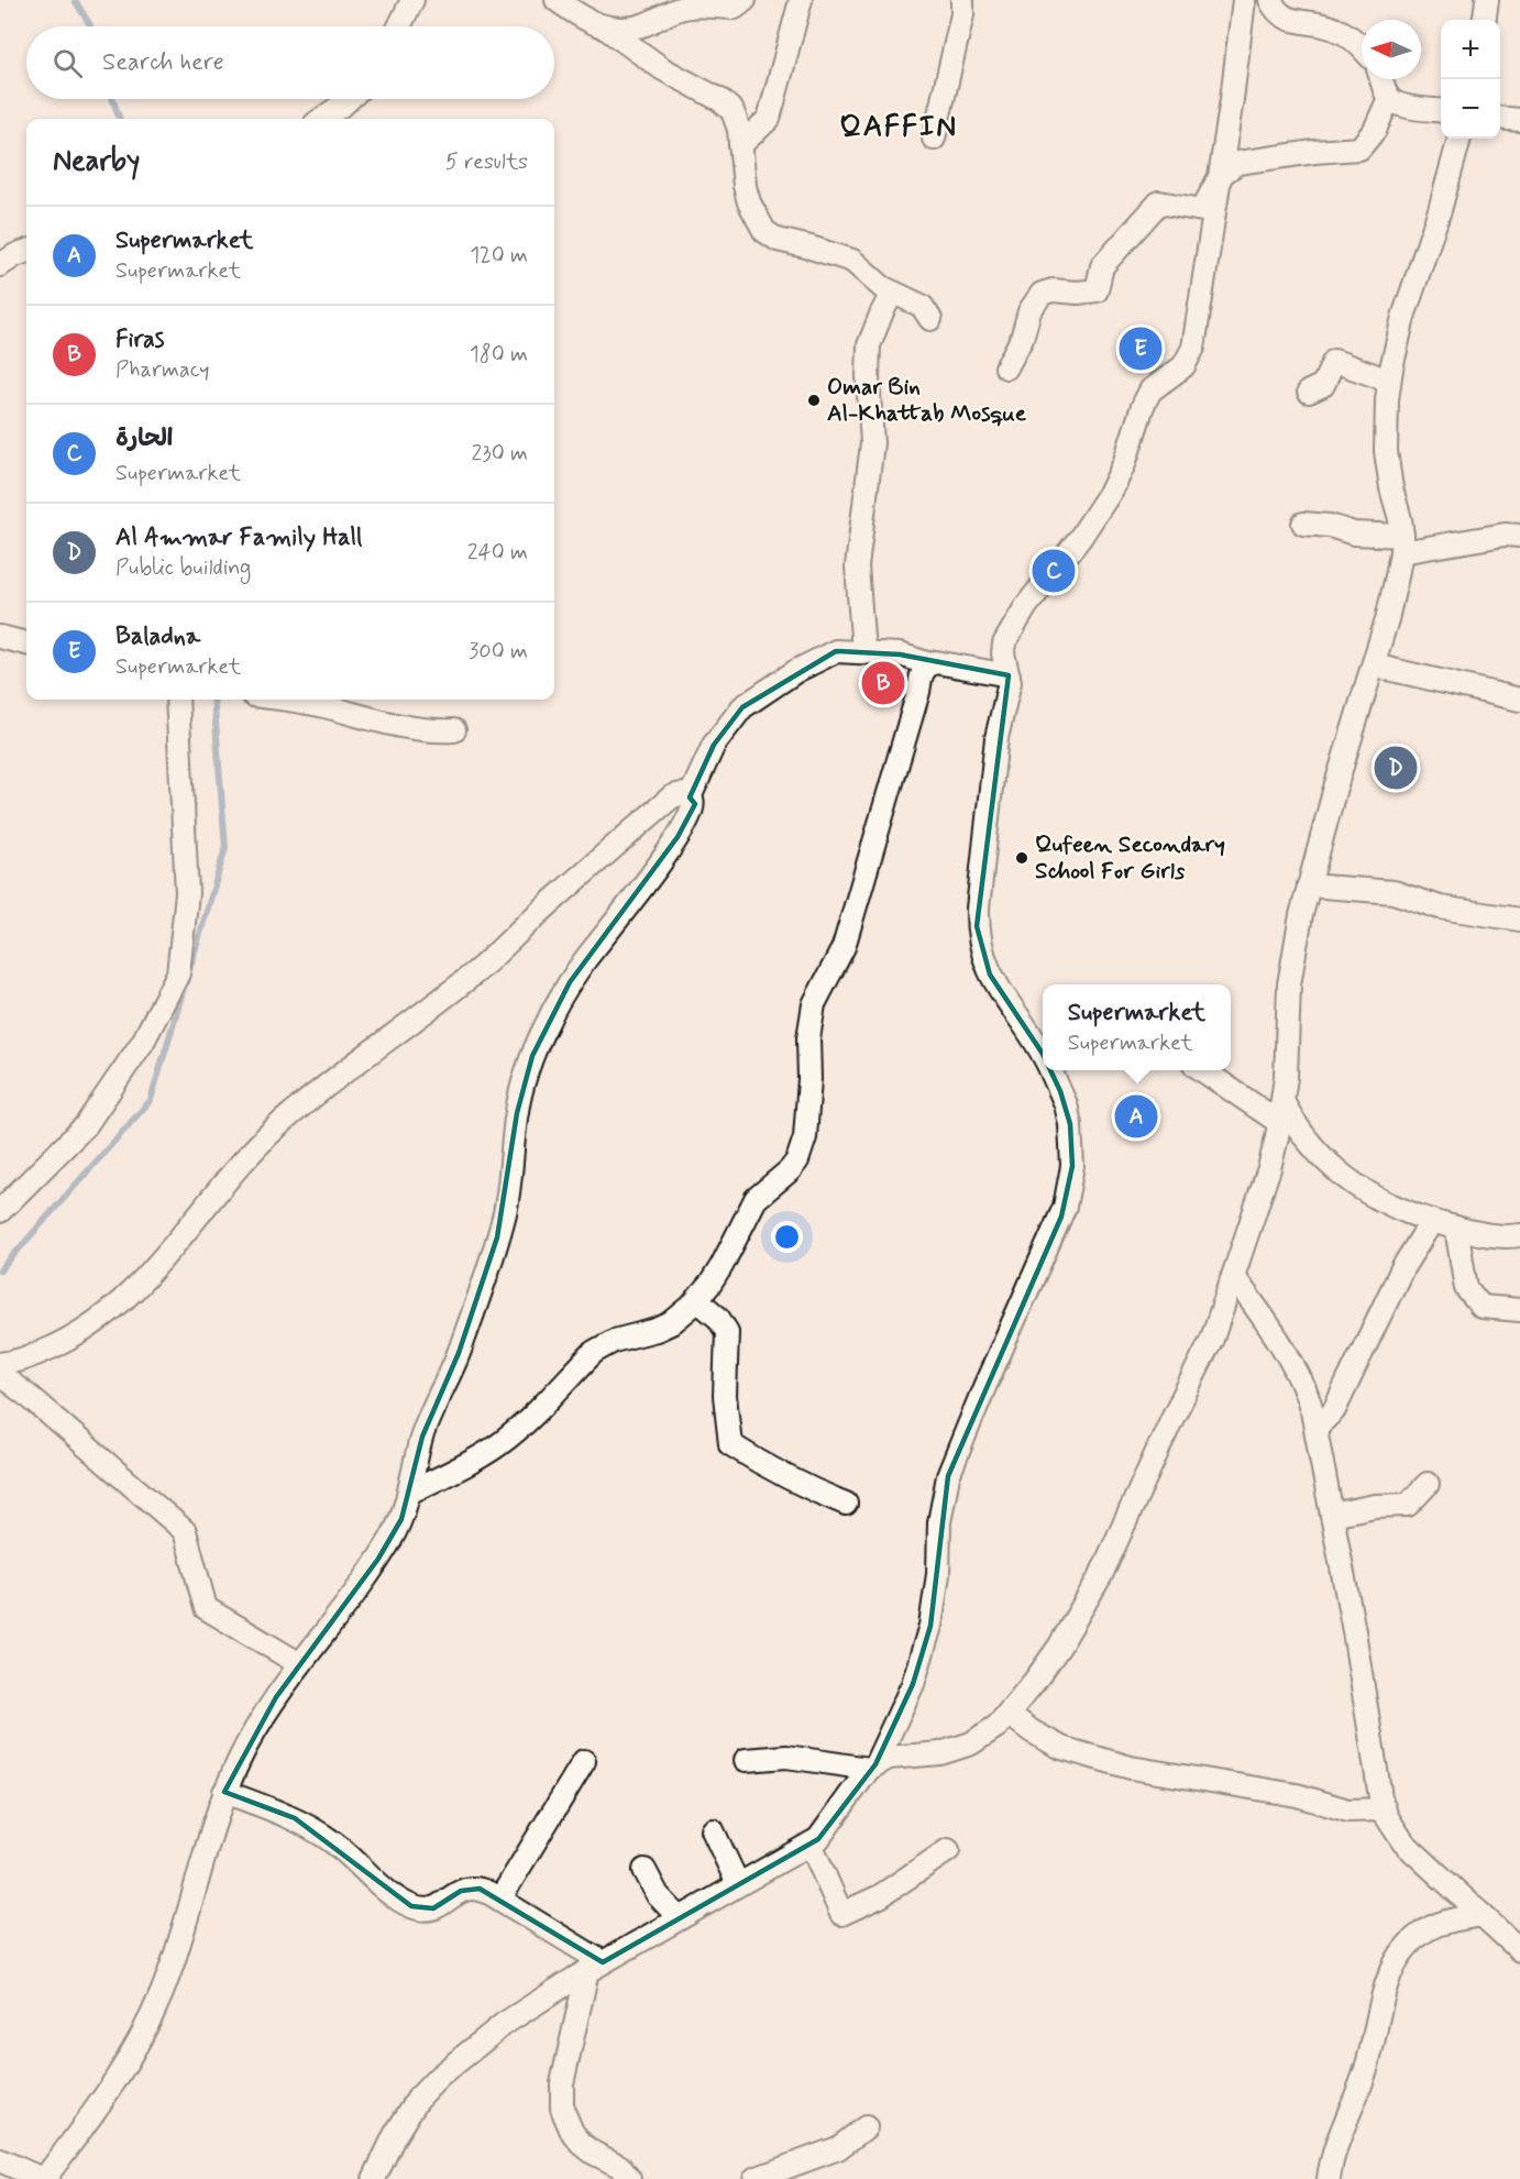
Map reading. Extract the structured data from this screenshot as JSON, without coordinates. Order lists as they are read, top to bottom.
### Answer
{
  "districts": ["QAFFIN"],
  "places": ["Omar Bin Al-Khattab Mosque", "Qufeen Secondary School For Girls"],
  "north": "left",
  "page": {
    "map_buttons": ["+", "−"],
    "search": "Search here",
    "heading": ["Nearby", "5 results"],
    "list": [
      {
        "mark": "A",
        "name": "Supermarket",
        "note": "Supermarket",
        "value": "120 m"
      },
      {
        "mark": "B",
        "name": "Firas",
        "note": "Pharmacy",
        "value": "180 m"
      },
      {
        "mark": "C",
        "name": "الحارة",
        "note": "Supermarket",
        "value": "230 m"
      },
      {
        "mark": "D",
        "name": "Al Ammar Family Hall",
        "note": "Public building",
        "value": "240 m"
      },
      {
        "mark": "E",
        "name": "Baladna",
        "note": "Supermarket",
        "value": "300 m"
      }
    ],
    "pins": [
      "E",
      "C",
      "B",
      "D",
      "A"
    ],
    "popup": ["Supermarket", "Supermarket"]
  }
}
